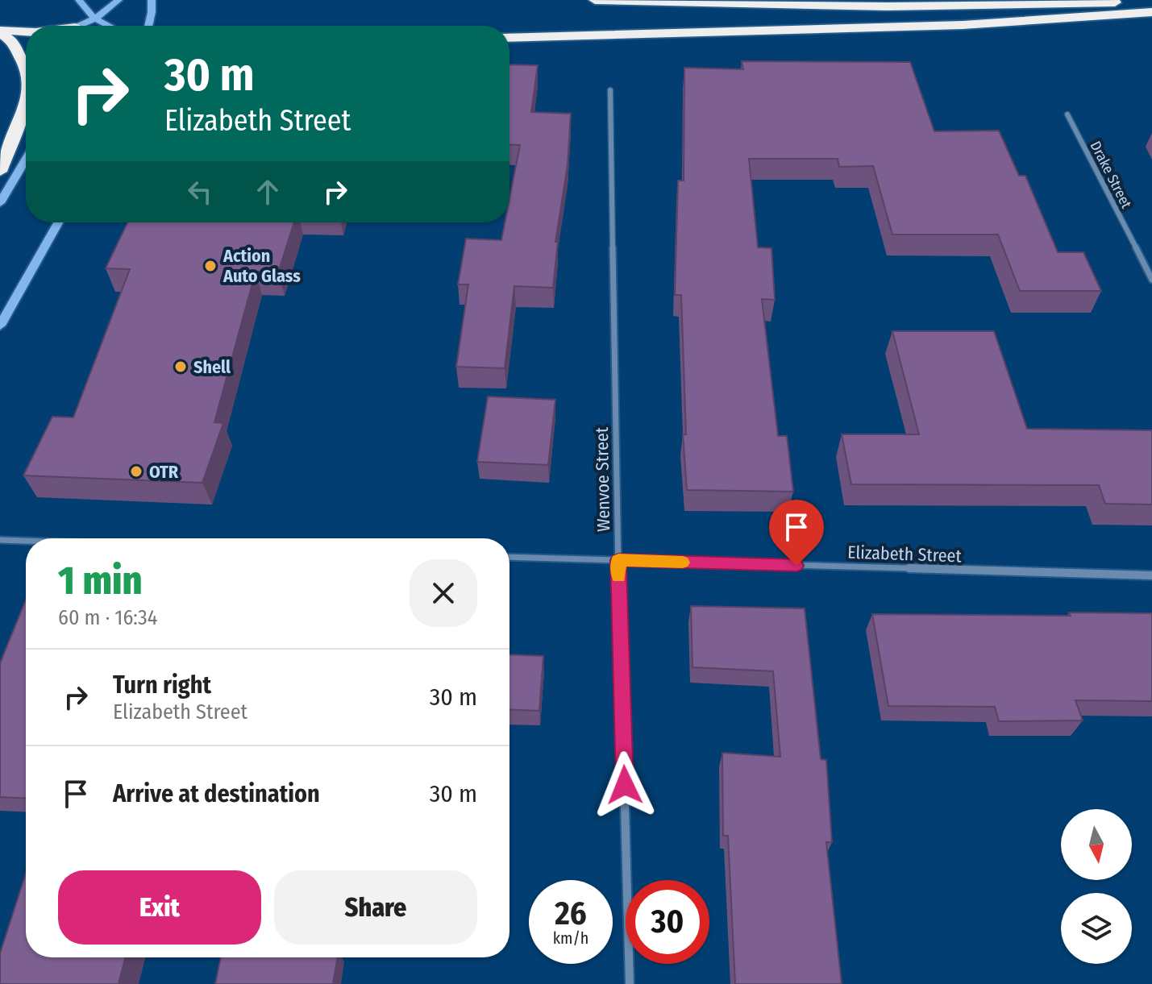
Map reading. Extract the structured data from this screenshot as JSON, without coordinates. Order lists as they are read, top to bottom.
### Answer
{
  "streets": {
    "street": ["Drake Street", "Wenvoe Street", "Elizabeth Street"]
  },
  "crossings": [
    ["Wenvoe Street", "Elizabeth Street"]
  ],
  "places": ["Action Auto Glass", "Shell", "OTR"],
  "north": "bottom",
  "page": {
    "turn": ["30 m", "Elizabeth Street"],
    "heading": ["1 min", "60 m · 16:34"],
    "list": [
      {
        "name": "Turn right",
        "note": "Elizabeth Street",
        "value": "30 m"
      },
      {
        "name": "Arrive at destination",
        "value": "30 m"
      }
    ],
    "buttons": ["Exit", "Share"],
    "speed": "26 km/h",
    "limit": "30"
  }
}
